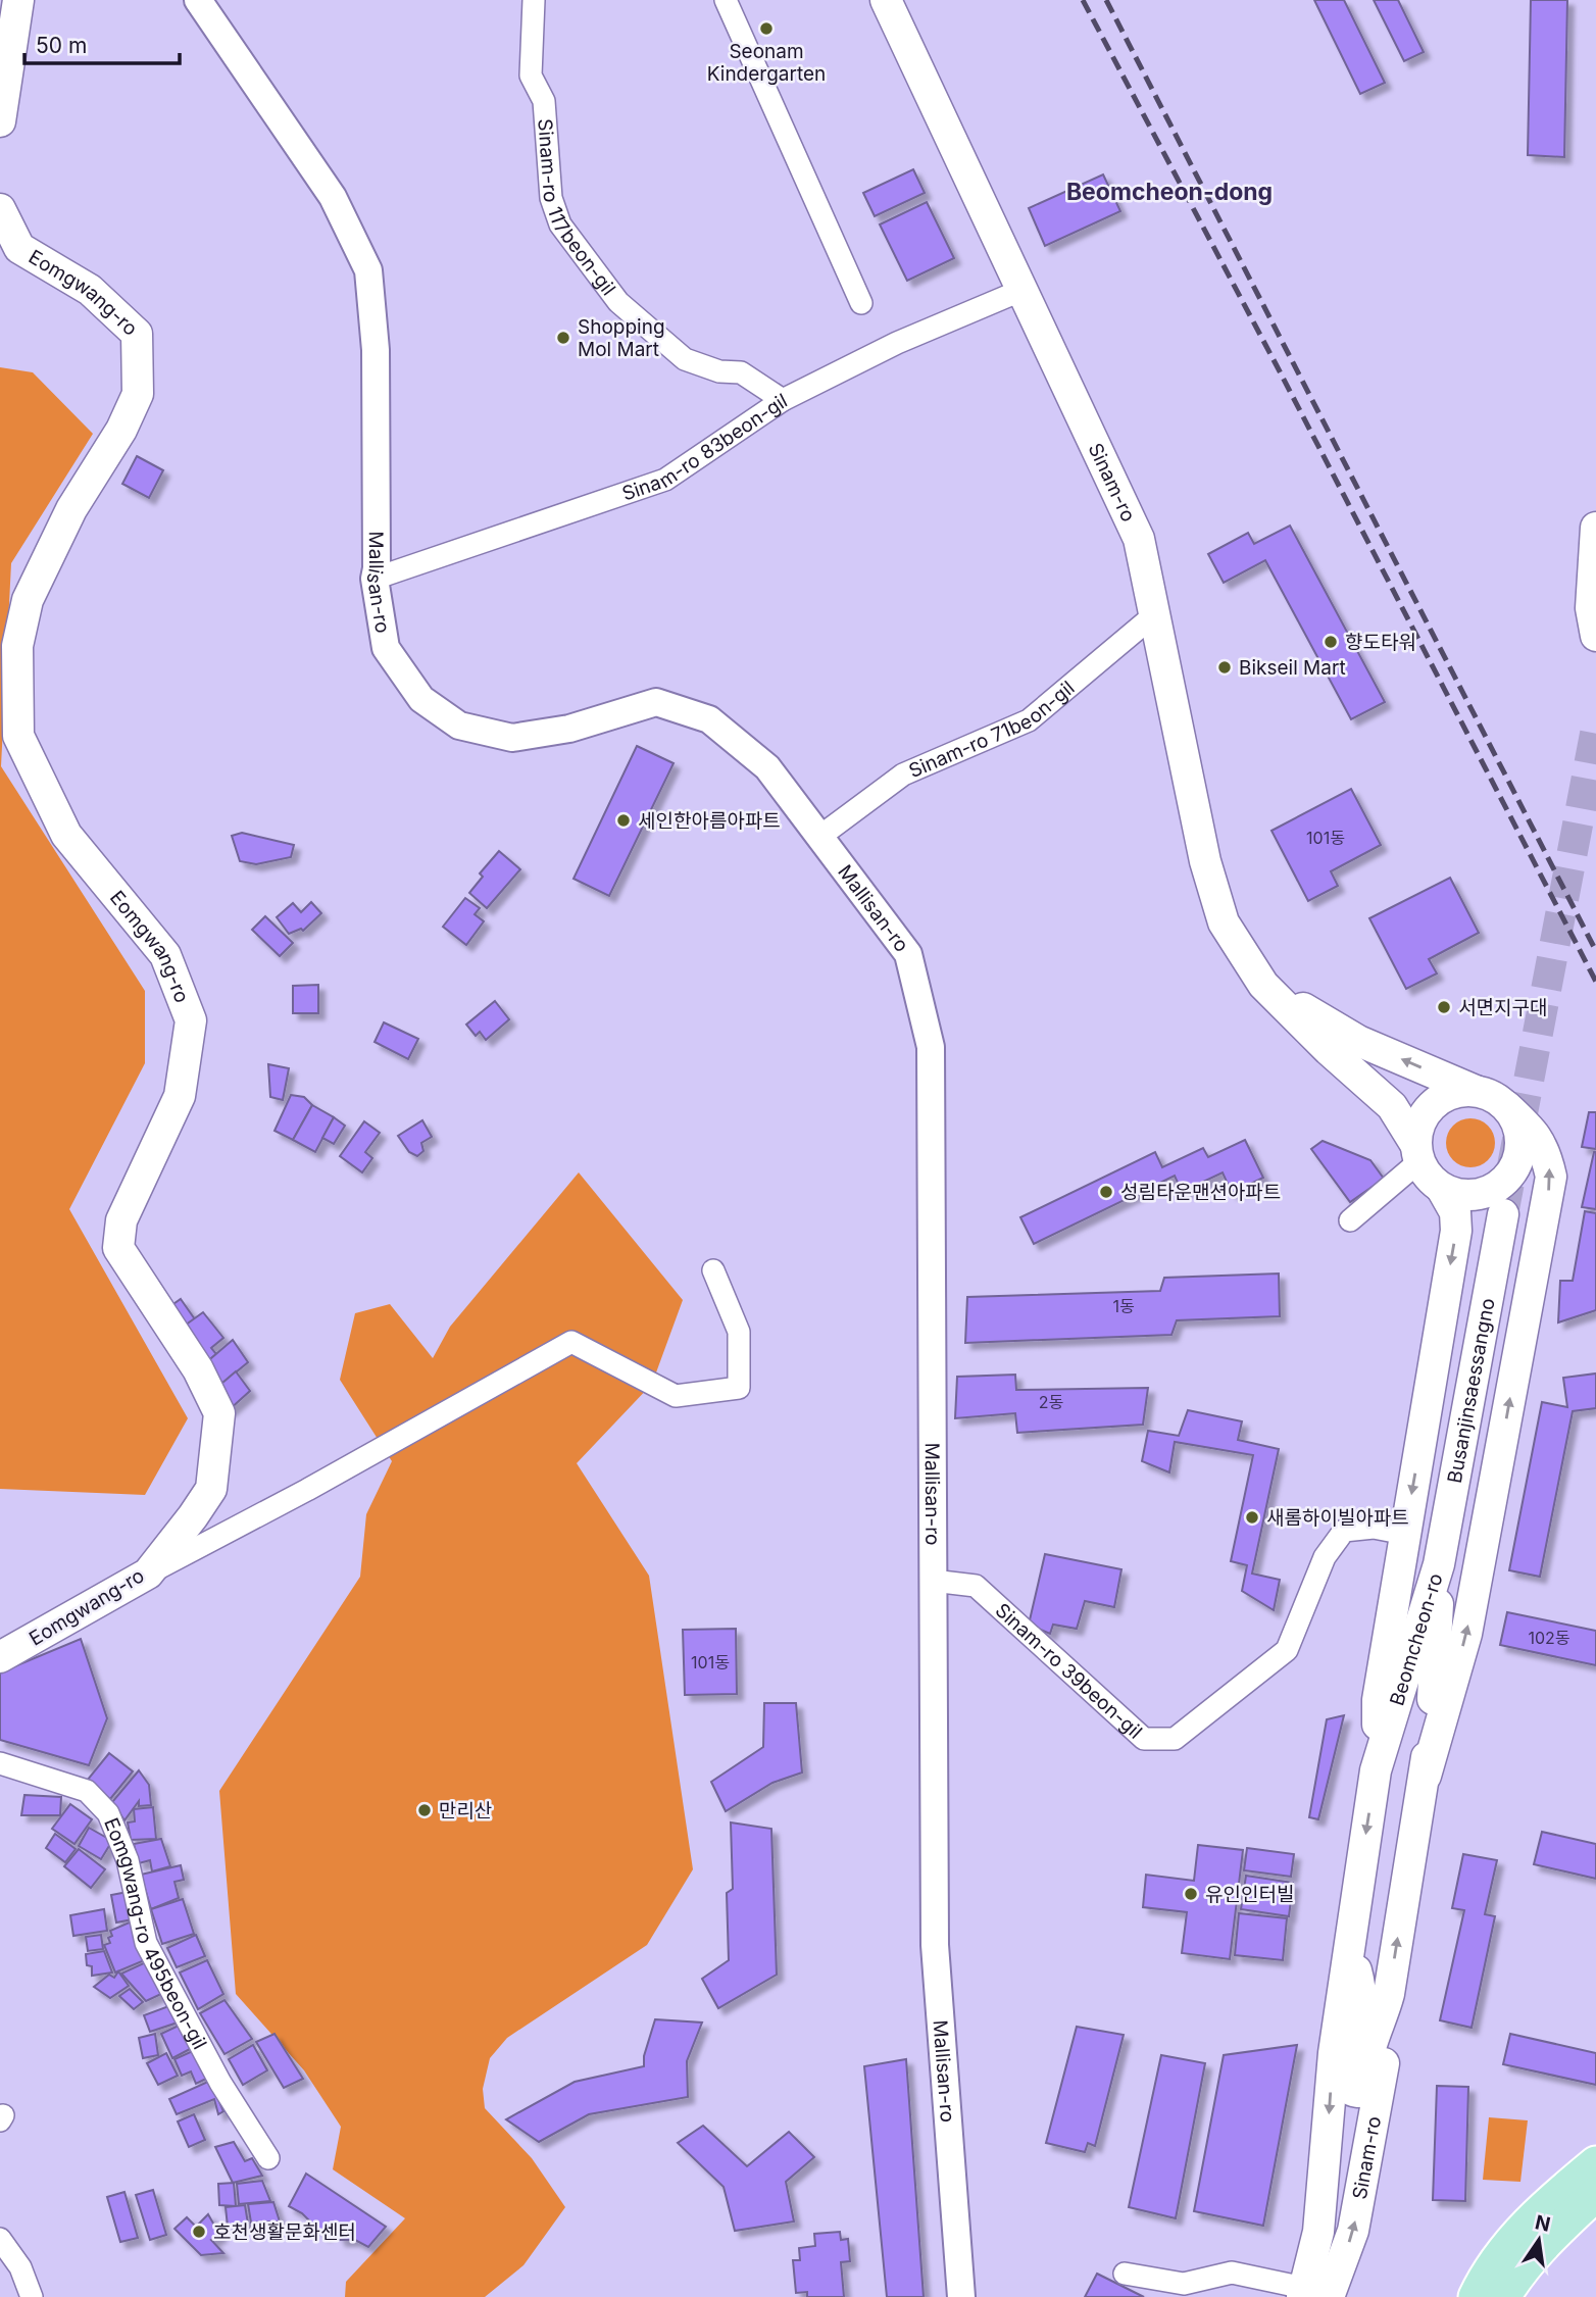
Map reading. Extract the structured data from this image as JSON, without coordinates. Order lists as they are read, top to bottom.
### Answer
{
  "streets": {
    "main road": [
      "Eomgwang-ro",
      "Sinam-ro",
      "Busanjinsaessangno",
      "Beomcheon-ro"
    ],
    "street": [
      "Sinam-ro 117beon-gil",
      "Sinam-ro 83beon-gil",
      "Mallisan-ro",
      "Sinam-ro 71beon-gil",
      "Sinam-ro 39beon-gil",
      "Eomgwang-ro 495beon-gil"
    ]
  },
  "crossings": [
    ["Sinam-ro 117beon-gil", "Sinam-ro 83beon-gil"],
    ["Sinam-ro 83beon-gil", "Sinam-ro"],
    ["Sinam-ro 83beon-gil", "Mallisan-ro"],
    ["Sinam-ro", "Sinam-ro 71beon-gil"],
    ["Sinam-ro", "Beomcheon-ro"],
    ["Mallisan-ro", "Sinam-ro 71beon-gil"],
    ["Mallisan-ro", "Sinam-ro 39beon-gil"],
    ["Busanjinsaessangno", "Beomcheon-ro"]
  ],
  "districts": ["Beomcheon-dong"],
  "places": [
    "Seonam Kindergarten",
    "Shopping Mol Mart",
    "향도타워",
    "Bikseil Mart",
    "세인한아름아파트",
    "서면지구대",
    "성림타운맨션아파트",
    "새롬하이빌아파트",
    "만리산",
    "유인인터빌",
    "호천생활문화센터"
  ],
  "house_numbers": [
    "101동",
    "1동",
    "2동",
    "102동",
    "101동"
  ],
  "scale_bar": "50 m",
  "north": "top"
}
